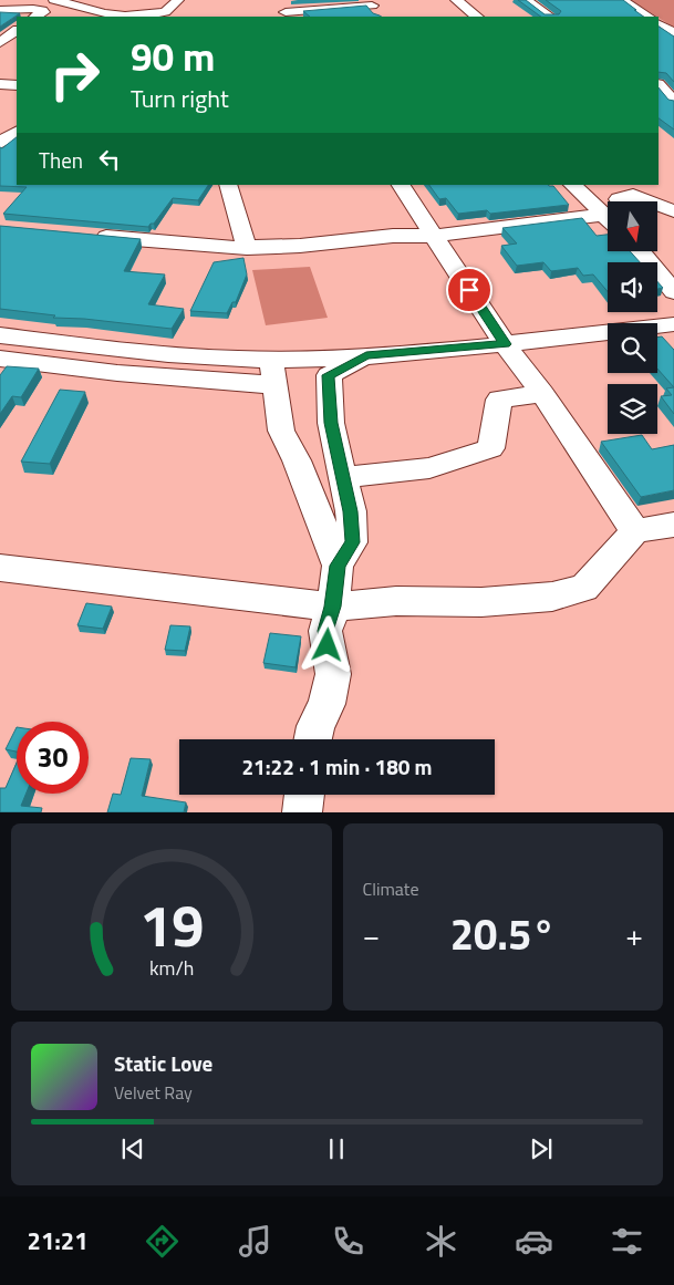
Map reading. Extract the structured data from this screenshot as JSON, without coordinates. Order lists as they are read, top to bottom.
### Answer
{
  "north": "bottom",
  "page": {
    "turn": ["90 m", "Turn right"],
    "then": "Then",
    "limit": "30",
    "trip": "21:22 · 1 min · 180 m",
    "tile": "Climate",
    "heat": ["−", "20.5°", "+"],
    "song": ["Static Love", "Velvet Ray"],
    "tabs": "21:21",
    "gauge": ["19", "km/h"]
  }
}
